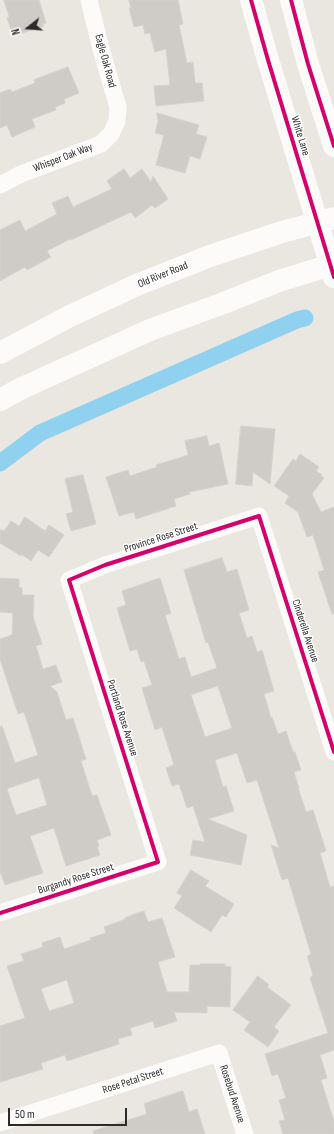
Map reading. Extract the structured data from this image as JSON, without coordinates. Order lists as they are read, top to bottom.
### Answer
{
  "streets": {
    "main road": ["White Lane", "Old River Road"],
    "street": [
      "Eagle Oak Road",
      "Whisper Oak Way",
      "Province Rose Street",
      "Cinderella Avenue",
      "Portland Rose Avenue",
      "Burgandy Rose Street",
      "Rose Petal Street",
      "Rosebud Avenue"
    ]
  },
  "crossings": [
    ["Eagle Oak Road", "Whisper Oak Way"],
    ["White Lane", "Old River Road"],
    ["Province Rose Street", "Cinderella Avenue"],
    ["Province Rose Street", "Portland Rose Avenue"],
    ["Portland Rose Avenue", "Burgandy Rose Street"],
    ["Rose Petal Street", "Rosebud Avenue"]
  ],
  "scale_bar": "50 m",
  "north": "left"
}
